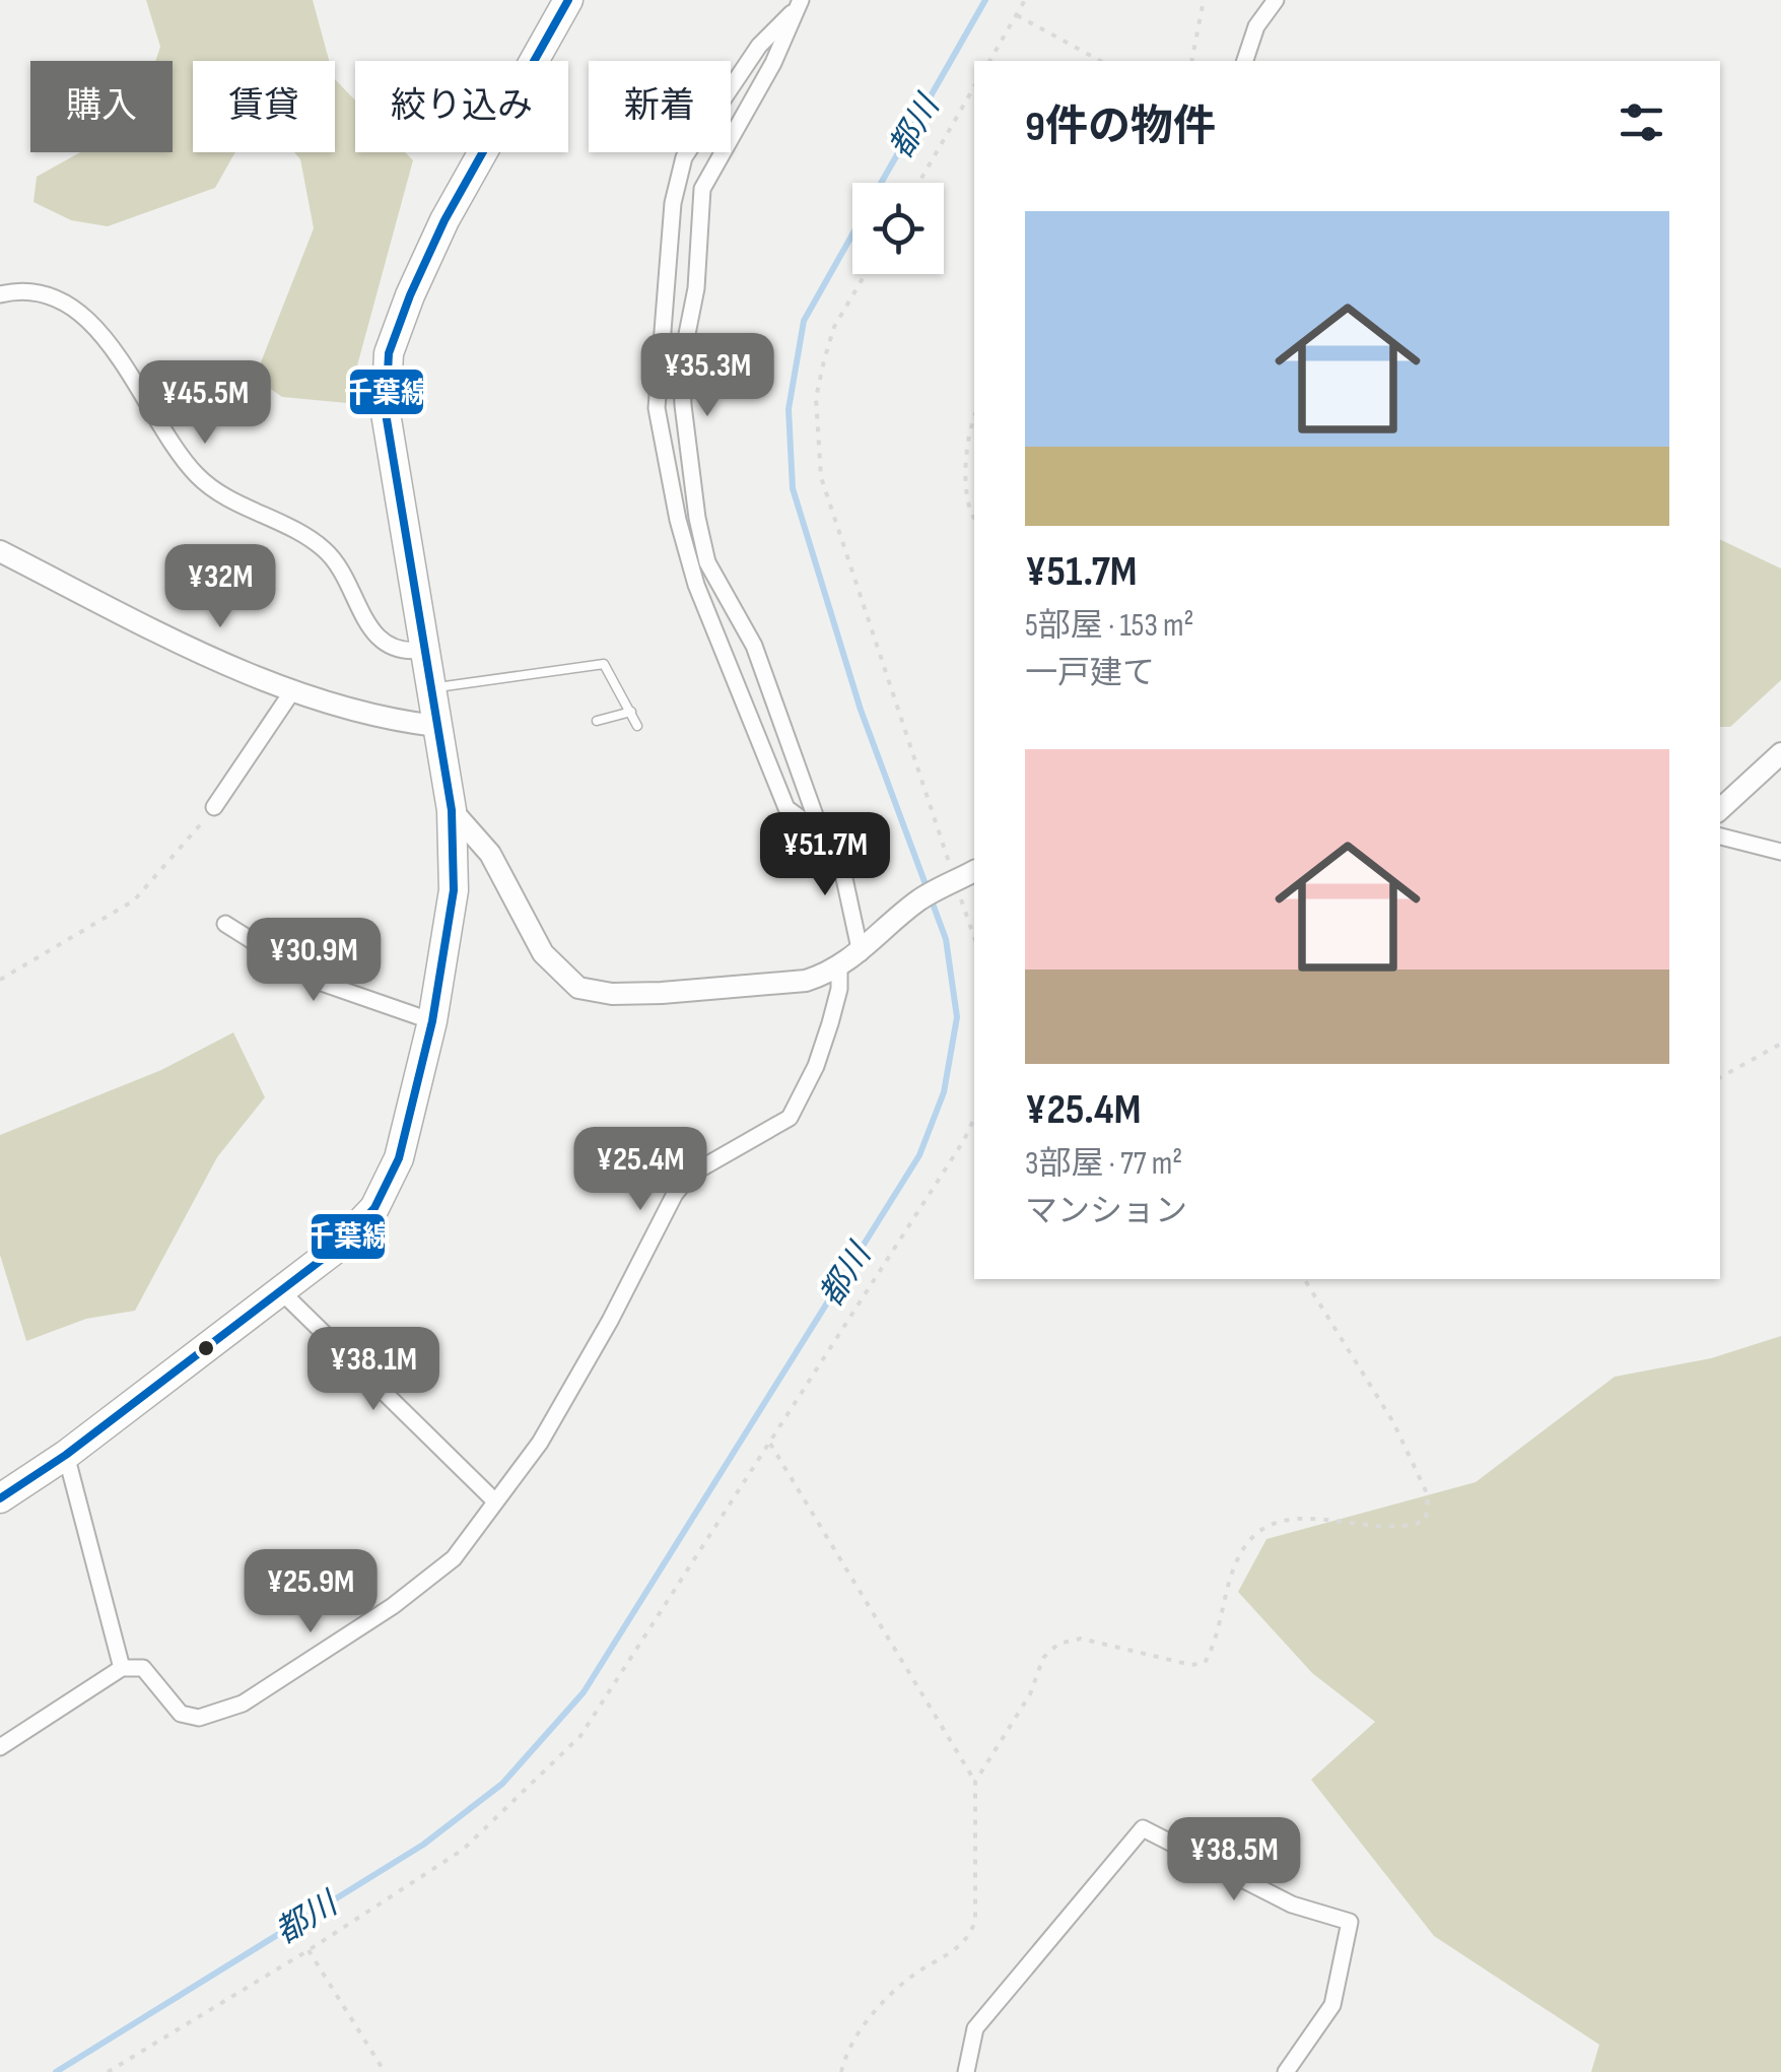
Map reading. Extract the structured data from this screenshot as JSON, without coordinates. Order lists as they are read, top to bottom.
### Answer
{
  "water": ["都川"],
  "lines": ["transit line 千葉線"],
  "page": {
    "chip": [
      "購入",
      "賃貸",
      "絞り込み",
      "新着"
    ],
    "heading": "9件の物件",
    "list": [
      {
        "name": "¥51.7M",
        "note": "5部屋 · 153 m² · 一戸建て"
      },
      {
        "name": "¥25.4M",
        "note": "3部屋 · 77 m² · マンション"
      }
    ],
    "price": [
      "¥35.3M",
      "¥45.5M",
      "¥32M",
      "¥51.7M",
      "¥30.9M",
      "¥25.4M",
      "¥38.1M",
      "¥25.9M",
      "¥38.5M"
    ]
  }
}
